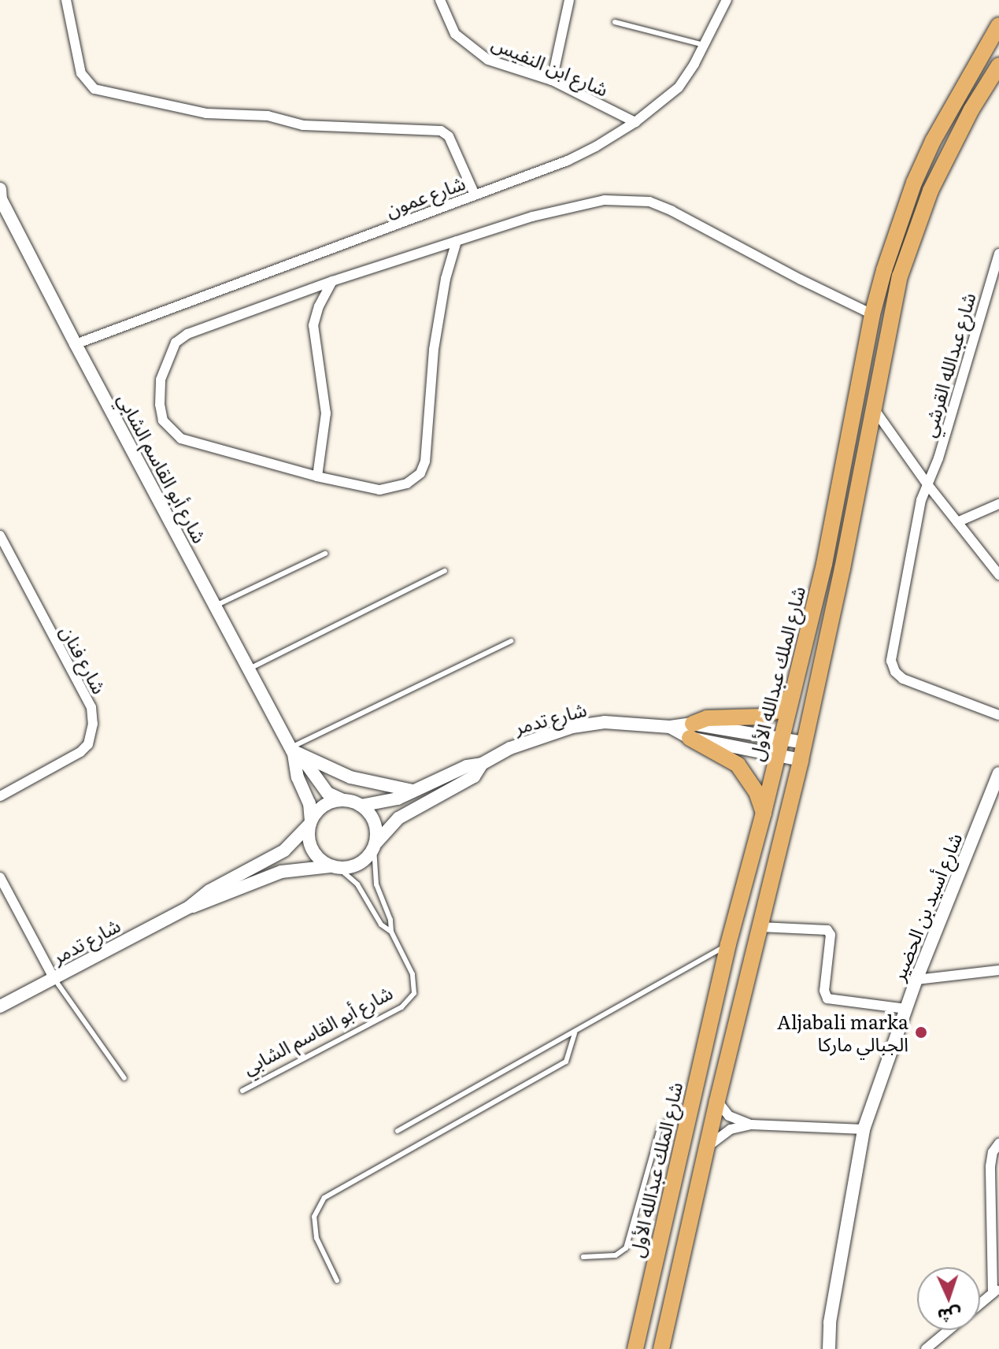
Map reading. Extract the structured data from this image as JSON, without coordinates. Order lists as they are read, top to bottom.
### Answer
{
  "streets": {
    "main road": ["شارع الملك عبدالله الأول"],
    "street": [
      "شارع ابن النفيس",
      "شارع عمون",
      "شارع عبدالله القرشي",
      "شارع أبو القاسم الشابي",
      "شارع فنان",
      "شارع تدمر",
      "شارع أسيد بن الحضير"
    ]
  },
  "crossings": [
    ["شارع ابن النفيس", "شارع عمون"],
    ["شارع عمون", "شارع أبو القاسم الشابي"],
    ["شارع أبو القاسم الشابي", "شارع تدمر"],
    ["شارع الملك عبدالله الأول", "شارع تدمر"]
  ],
  "places": ["Aljabali marka الجبالي ماركا"],
  "north": "bottom"
}
